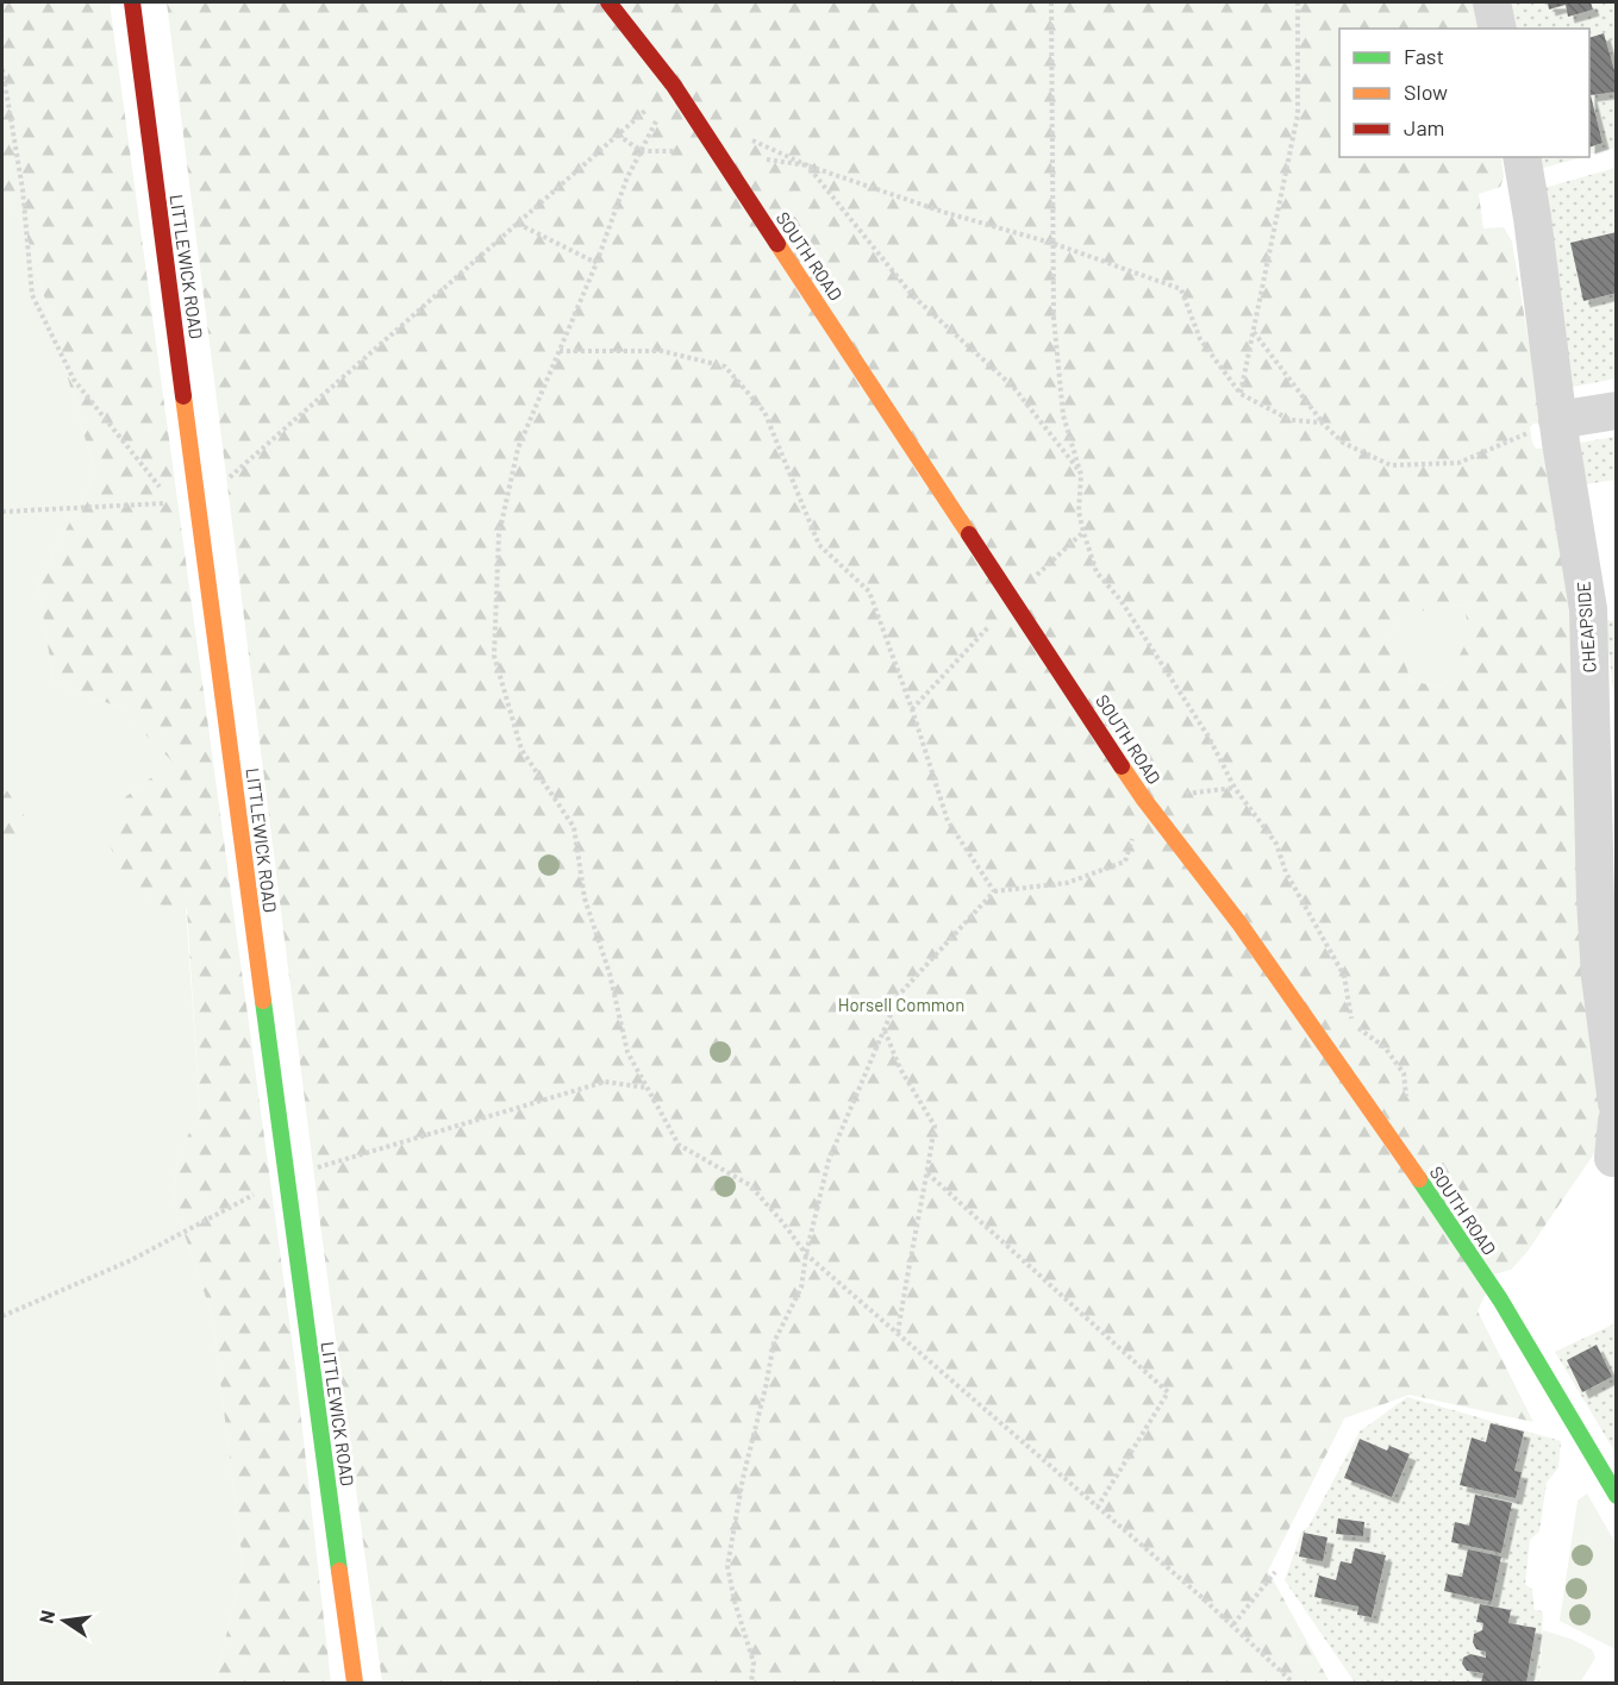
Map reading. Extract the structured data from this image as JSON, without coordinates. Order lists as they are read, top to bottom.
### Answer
{
  "streets": {
    "street": ["SOUTH ROAD", "LITTLEWICK ROAD", "CHEAPSIDE"]
  },
  "parks": ["Horsell Common"],
  "legend": ["Fast", "Slow", "Jam"],
  "north": "left"
}
